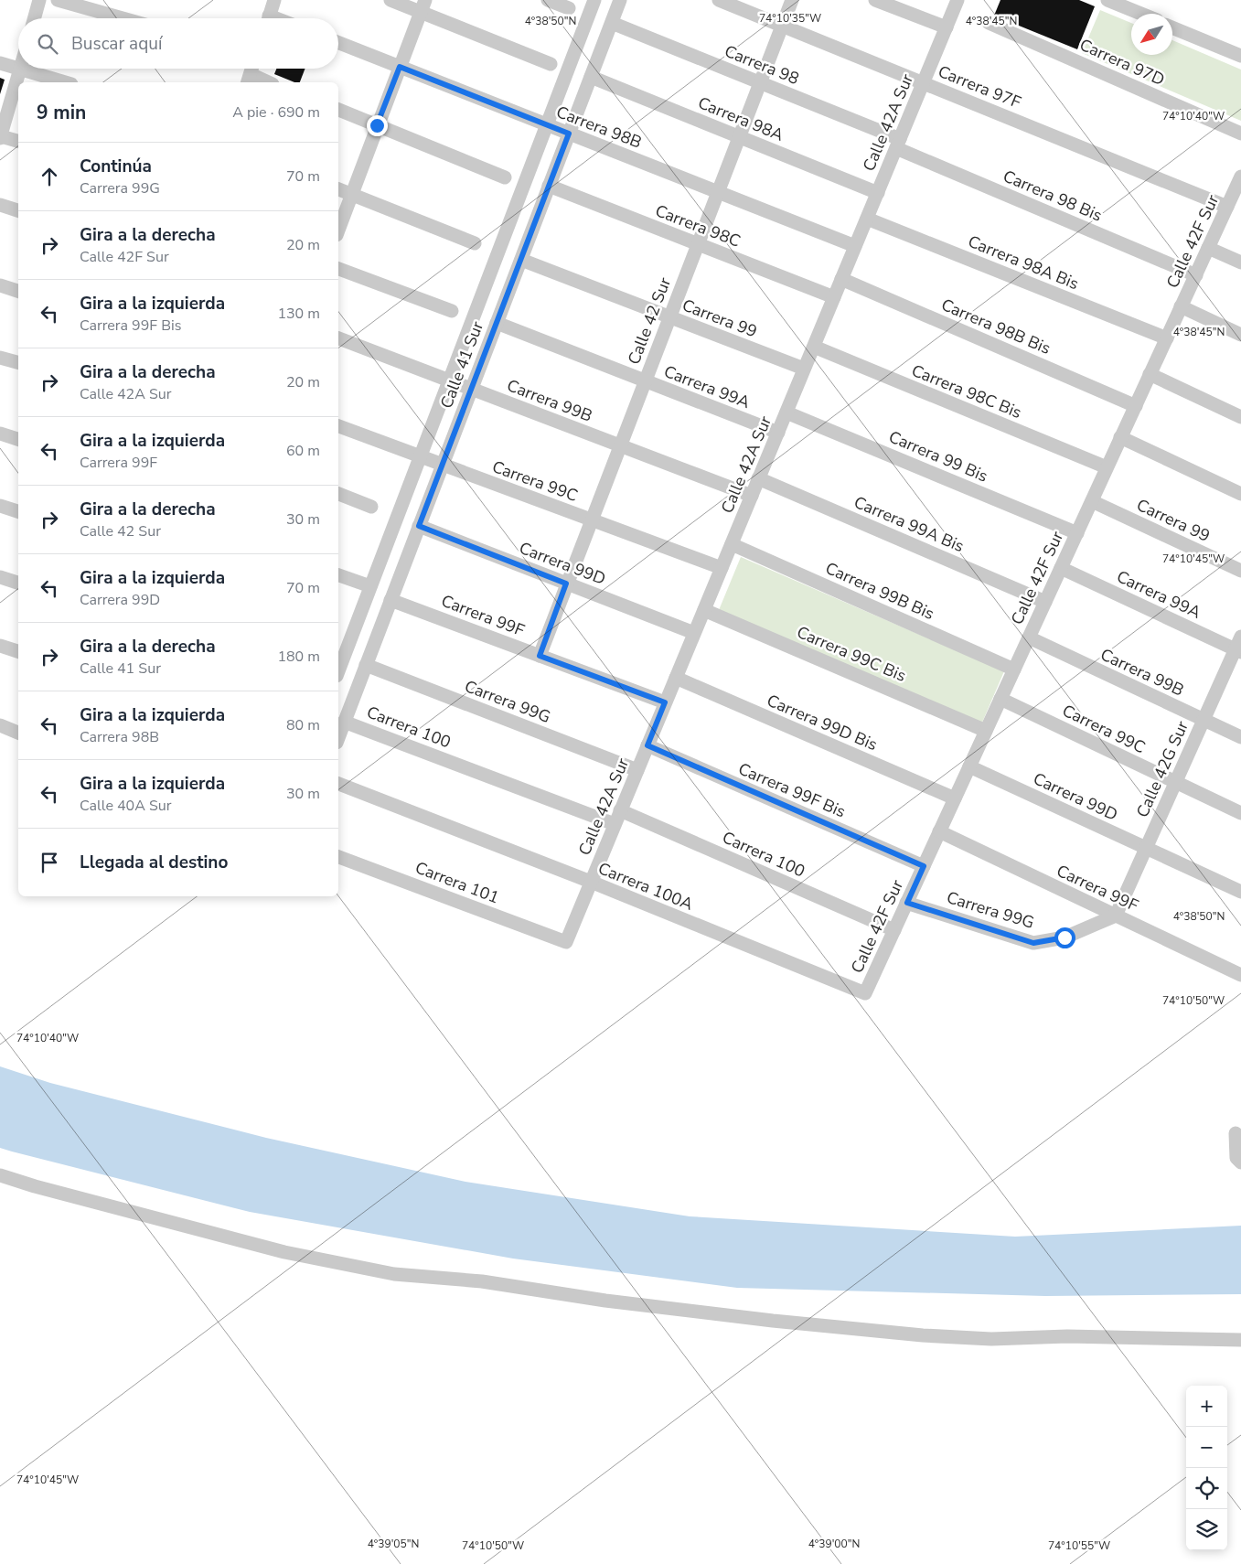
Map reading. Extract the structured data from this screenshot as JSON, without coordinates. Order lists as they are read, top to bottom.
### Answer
{
  "streets": {
    "street": [
      "Carrera 97D",
      "Carrera 98",
      "Carrera 97F",
      "Carrera 98A",
      "Calle 42A Sur",
      "Carrera 98B",
      "Carrera 98 Bis",
      "Carrera 98C",
      "Calle 42F Sur",
      "Carrera 98A Bis",
      "Carrera 99",
      "Calle 42 Sur",
      "Carrera 98B Bis",
      "Calle 41 Sur",
      "Carrera 99A",
      "Carrera 98C Bis",
      "Carrera 99B",
      "Carrera 99 Bis",
      "Carrera 99C",
      "Carrera 99A Bis",
      "Carrera 99D",
      "Carrera 99B Bis",
      "Carrera 99F",
      "Carrera 99C Bis",
      "Carrera 99G",
      "Carrera 99D Bis",
      "Carrera 100",
      "Calle 42G Sur",
      "Carrera 99F Bis",
      "Carrera 101",
      "Carrera 100A"
    ]
  },
  "crossings": [
    ["Carrera 98", "Calle 42A Sur"],
    ["Carrera 98", "Carrera 98 Bis"],
    ["Carrera 98", "Calle 42 Sur"],
    ["Carrera 98", "Calle 41 Sur"],
    ["Carrera 97F", "Calle 42A Sur"],
    ["Carrera 97F", "Calle 42F Sur"],
    ["Carrera 97F", "Calle 42 Sur"],
    ["Carrera 98A", "Calle 42A Sur"],
    ["Carrera 98A", "Calle 42 Sur"],
    ["Carrera 98A", "Calle 41 Sur"],
    ["Calle 42A Sur", "Carrera 98B"],
    ["Calle 42A Sur", "Carrera 98 Bis"],
    ["Calle 42A Sur", "Carrera 98C"],
    ["Calle 42A Sur", "Carrera 98A Bis"],
    ["Calle 42A Sur", "Carrera 99"],
    ["Calle 42A Sur", "Carrera 98B Bis"],
    ["Calle 42A Sur", "Carrera 99A"],
    ["Calle 42A Sur", "Carrera 98C Bis"],
    ["Calle 42A Sur", "Carrera 99B"],
    ["Calle 42A Sur", "Carrera 99 Bis"],
    ["Calle 42A Sur", "Carrera 99C"],
    ["Calle 42A Sur", "Carrera 99A Bis"],
    ["Calle 42A Sur", "Carrera 99D"],
    ["Calle 42A Sur", "Carrera 99B Bis"],
    ["Calle 42A Sur", "Carrera 99F"],
    ["Calle 42A Sur", "Carrera 99C Bis"],
    ["Calle 42A Sur", "Carrera 99G"],
    ["Calle 42A Sur", "Carrera 99D Bis"],
    ["Calle 42A Sur", "Carrera 100"],
    ["Calle 42A Sur", "Carrera 99F Bis"],
    ["Calle 42A Sur", "Carrera 101"],
    ["Calle 42A Sur", "Carrera 100A"],
    ["Carrera 98B", "Calle 42 Sur"],
    ["Carrera 98B", "Calle 41 Sur"],
    ["Carrera 98 Bis", "Calle 42F Sur"],
    ["Carrera 98C", "Calle 42 Sur"],
    ["Carrera 98C", "Calle 41 Sur"],
    ["Calle 42F Sur", "Carrera 98A Bis"],
    ["Calle 42F Sur", "Carrera 99"],
    ["Calle 42F Sur", "Carrera 98B Bis"],
    ["Calle 42F Sur", "Carrera 99A"],
    ["Calle 42F Sur", "Carrera 98C Bis"],
    ["Calle 42F Sur", "Carrera 99B"],
    ["Calle 42F Sur", "Carrera 99 Bis"],
    ["Calle 42F Sur", "Carrera 99C"],
    ["Calle 42F Sur", "Carrera 99A Bis"],
    ["Calle 42F Sur", "Carrera 99D"],
    ["Calle 42F Sur", "Carrera 99B Bis"],
    ["Calle 42F Sur", "Carrera 99F"],
    ["Calle 42F Sur", "Carrera 99C Bis"],
    ["Calle 42F Sur", "Carrera 99G"],
    ["Calle 42F Sur", "Carrera 99D Bis"],
    ["Calle 42F Sur", "Carrera 100"],
    ["Calle 42F Sur", "Carrera 99F Bis"],
    ["Calle 42F Sur", "Carrera 100A"],
    ["Carrera 99", "Calle 42 Sur"],
    ["Carrera 99", "Calle 41 Sur"],
    ["Calle 42 Sur", "Carrera 99A"],
    ["Calle 42 Sur", "Carrera 99B"],
    ["Calle 42 Sur", "Carrera 99C"],
    ["Calle 42 Sur", "Carrera 99D"],
    ["Calle 42 Sur", "Carrera 99F"],
    ["Calle 41 Sur", "Carrera 99A"],
    ["Calle 41 Sur", "Carrera 99B"],
    ["Calle 41 Sur", "Carrera 99C"],
    ["Calle 41 Sur", "Carrera 99D"],
    ["Calle 41 Sur", "Carrera 99F"],
    ["Calle 41 Sur", "Carrera 99G"],
    ["Calle 41 Sur", "Carrera 100"],
    ["Carrera 99A", "Calle 42G Sur"],
    ["Carrera 99B", "Calle 42G Sur"],
    ["Carrera 99C", "Calle 42G Sur"],
    ["Carrera 99D", "Calle 42G Sur"],
    ["Carrera 99F", "Carrera 99G"],
    ["Carrera 99F", "Calle 42G Sur"],
    ["Carrera 99G", "Calle 42G Sur"]
  ],
  "north": "bottom left",
  "page": {
    "search": "Buscar aquí",
    "heading": ["9 min", "A pie · 690 m"],
    "list": [
      ["Continúa", "Carrera 99G", "70 m"],
      ["Gira a la derecha", "Calle 42F Sur", "20 m"],
      ["Gira a la izquierda", "Carrera 99F Bis", "130 m"],
      ["Gira a la derecha", "Calle 42A Sur", "20 m"],
      ["Gira a la izquierda", "Carrera 99F", "60 m"],
      ["Gira a la derecha", "Calle 42 Sur", "30 m"],
      ["Gira a la izquierda", "Carrera 99D", "70 m"],
      ["Gira a la derecha", "Calle 41 Sur", "180 m"],
      ["Gira a la izquierda", "Carrera 98B", "80 m"],
      ["Gira a la izquierda", "Calle 40A Sur", "30 m"],
      "Llegada al destino"
    ],
    "map_buttons": ["+", "−"]
  },
  "coordinates": [
    "74°10'35\"W",
    "4°38'50\"N",
    "4°38'45\"N",
    "74°10'40\"W",
    "74°10'45\"W",
    "74°10'50\"W",
    "4°39'05\"N",
    "4°39'00\"N",
    "74°10'55\"W"
  ]
}
